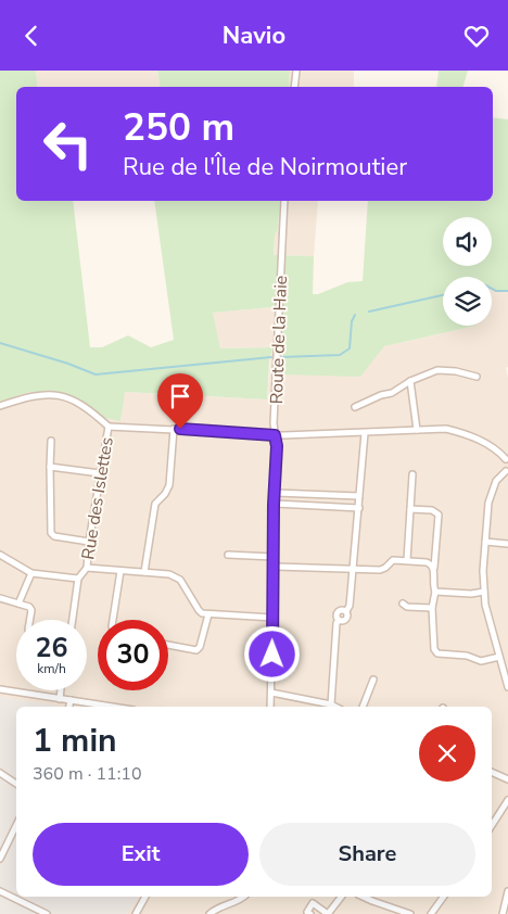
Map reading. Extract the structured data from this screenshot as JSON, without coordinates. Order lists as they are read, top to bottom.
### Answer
{
  "streets": {
    "street": ["Route de la Haie", "Rue des Islettes"]
  },
  "page": {
    "header": "Navio",
    "turn": ["250 m", "Rue de l'Île de Noirmoutier"],
    "speed": "26 km/h",
    "limit": "30",
    "heading": ["1 min", "360 m · 11:10"],
    "buttons": ["Exit", "Share"]
  }
}
